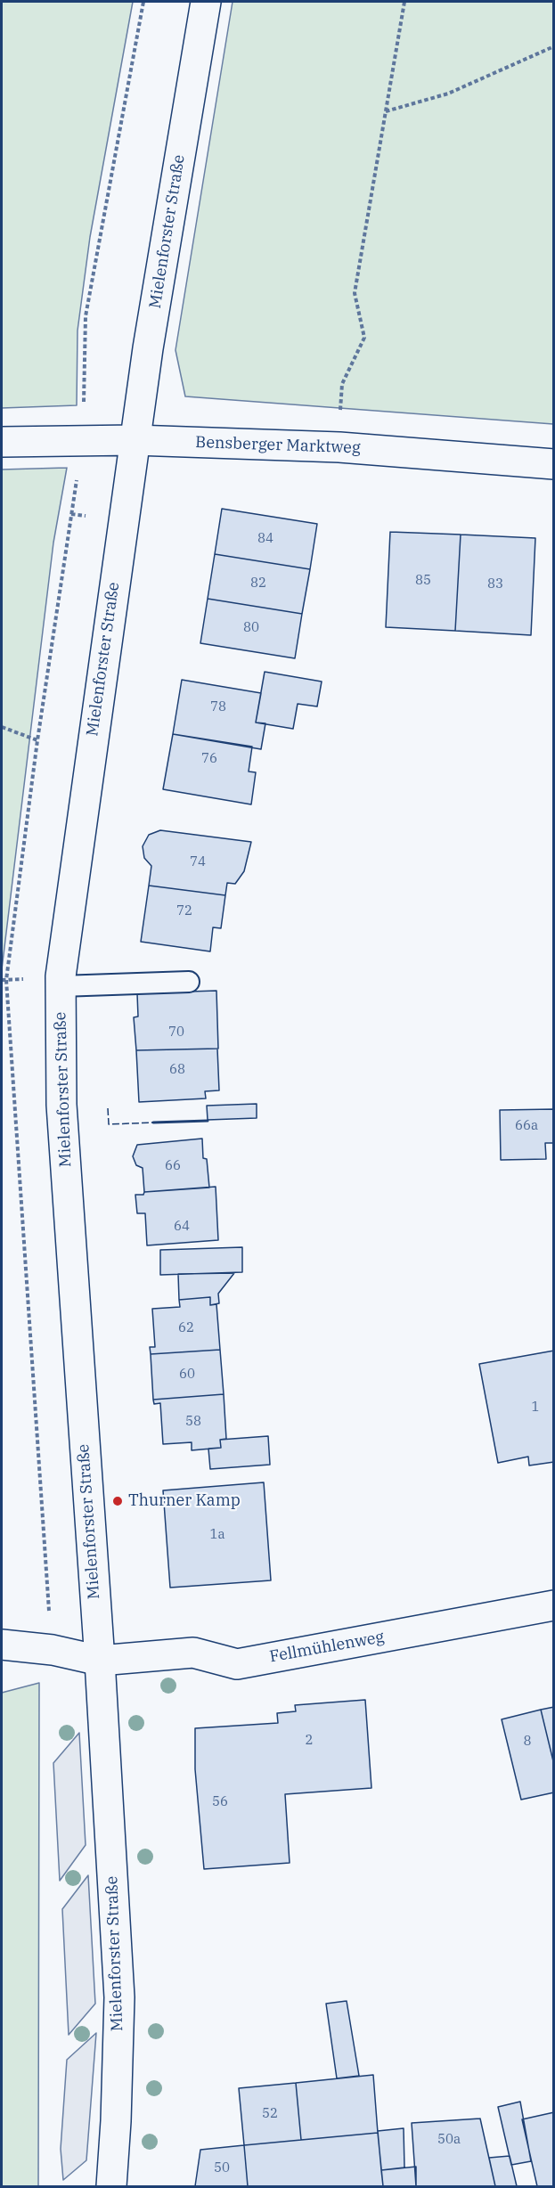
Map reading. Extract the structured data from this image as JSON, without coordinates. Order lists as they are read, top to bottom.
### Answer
{
  "streets": {
    "street": ["Mielenforster Straße", "Bensberger Marktweg", "Fellmühlenweg"]
  },
  "crossings": [
    ["Mielenforster Straße", "Bensberger Marktweg"],
    ["Mielenforster Straße", "Fellmühlenweg"]
  ],
  "places": ["Thurner Kamp"],
  "house_numbers": [
    "84",
    "85",
    "82",
    "83",
    "80",
    "78",
    "76",
    "74",
    "72",
    "70",
    "68",
    "66a",
    "66",
    "64",
    "62",
    "60",
    "1",
    "58",
    "1a",
    "2",
    "8",
    "56",
    "52",
    "50a",
    "50"
  ]
}
